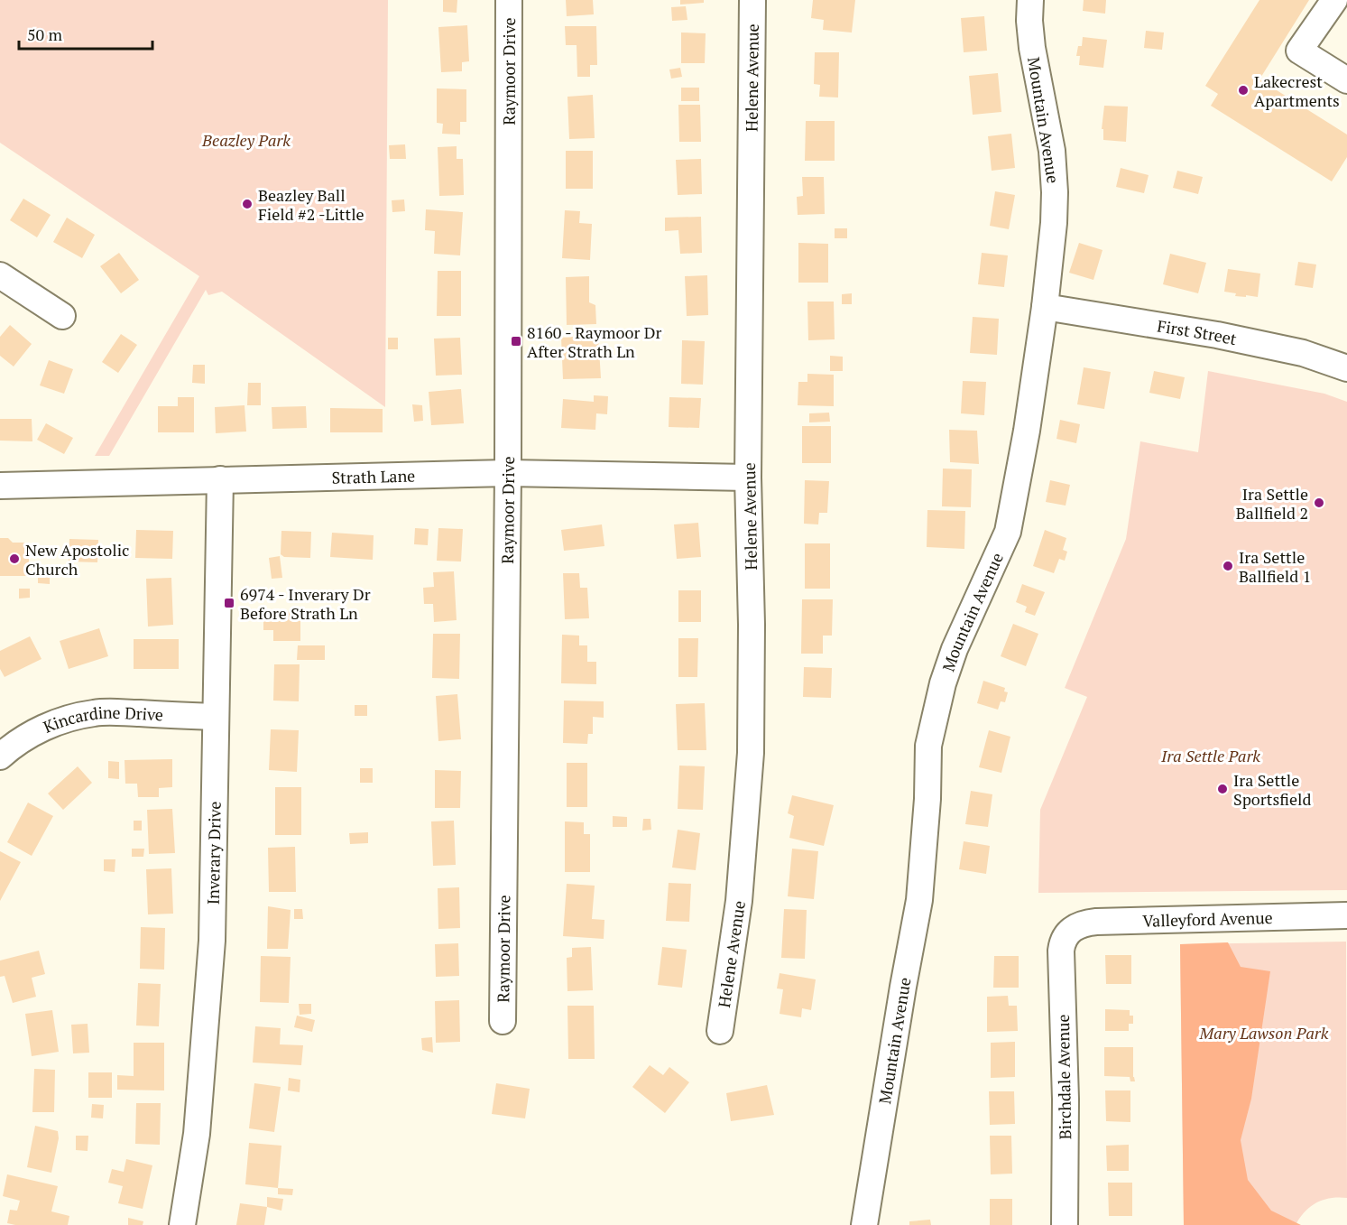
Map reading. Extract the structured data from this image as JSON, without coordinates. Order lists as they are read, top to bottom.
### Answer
{
  "streets": {
    "street": [
      "Raymoor Drive",
      "Helene Avenue",
      "Mountain Avenue",
      "First Street",
      "Strath Lane",
      "Kincardine Drive",
      "Inverary Drive",
      "Valleyford Avenue",
      "Birchdale Avenue"
    ]
  },
  "crossings": [
    ["Raymoor Drive", "Strath Lane"],
    ["Helene Avenue", "Strath Lane"],
    ["Mountain Avenue", "First Street"],
    ["Strath Lane", "Inverary Drive"],
    ["Kincardine Drive", "Inverary Drive"],
    ["Valleyford Avenue", "Birchdale Avenue"]
  ],
  "parks": ["Beazley Park", "Ira Settle Park", "Mary Lawson Park"],
  "places": {
    "other": [
      "Lakecrest Apartments",
      "Beazley Ball Field #2 -Little",
      "Ira Settle Ballfield 2",
      "New Apostolic Church",
      "Ira Settle Ballfield 1",
      "Ira Settle Sportsfield"
    ],
    "transit": ["8160 - Raymoor Dr After Strath Ln", "6974 - Inverary Dr Before Strath Ln"]
  },
  "scale_bar": "50 m"
}
